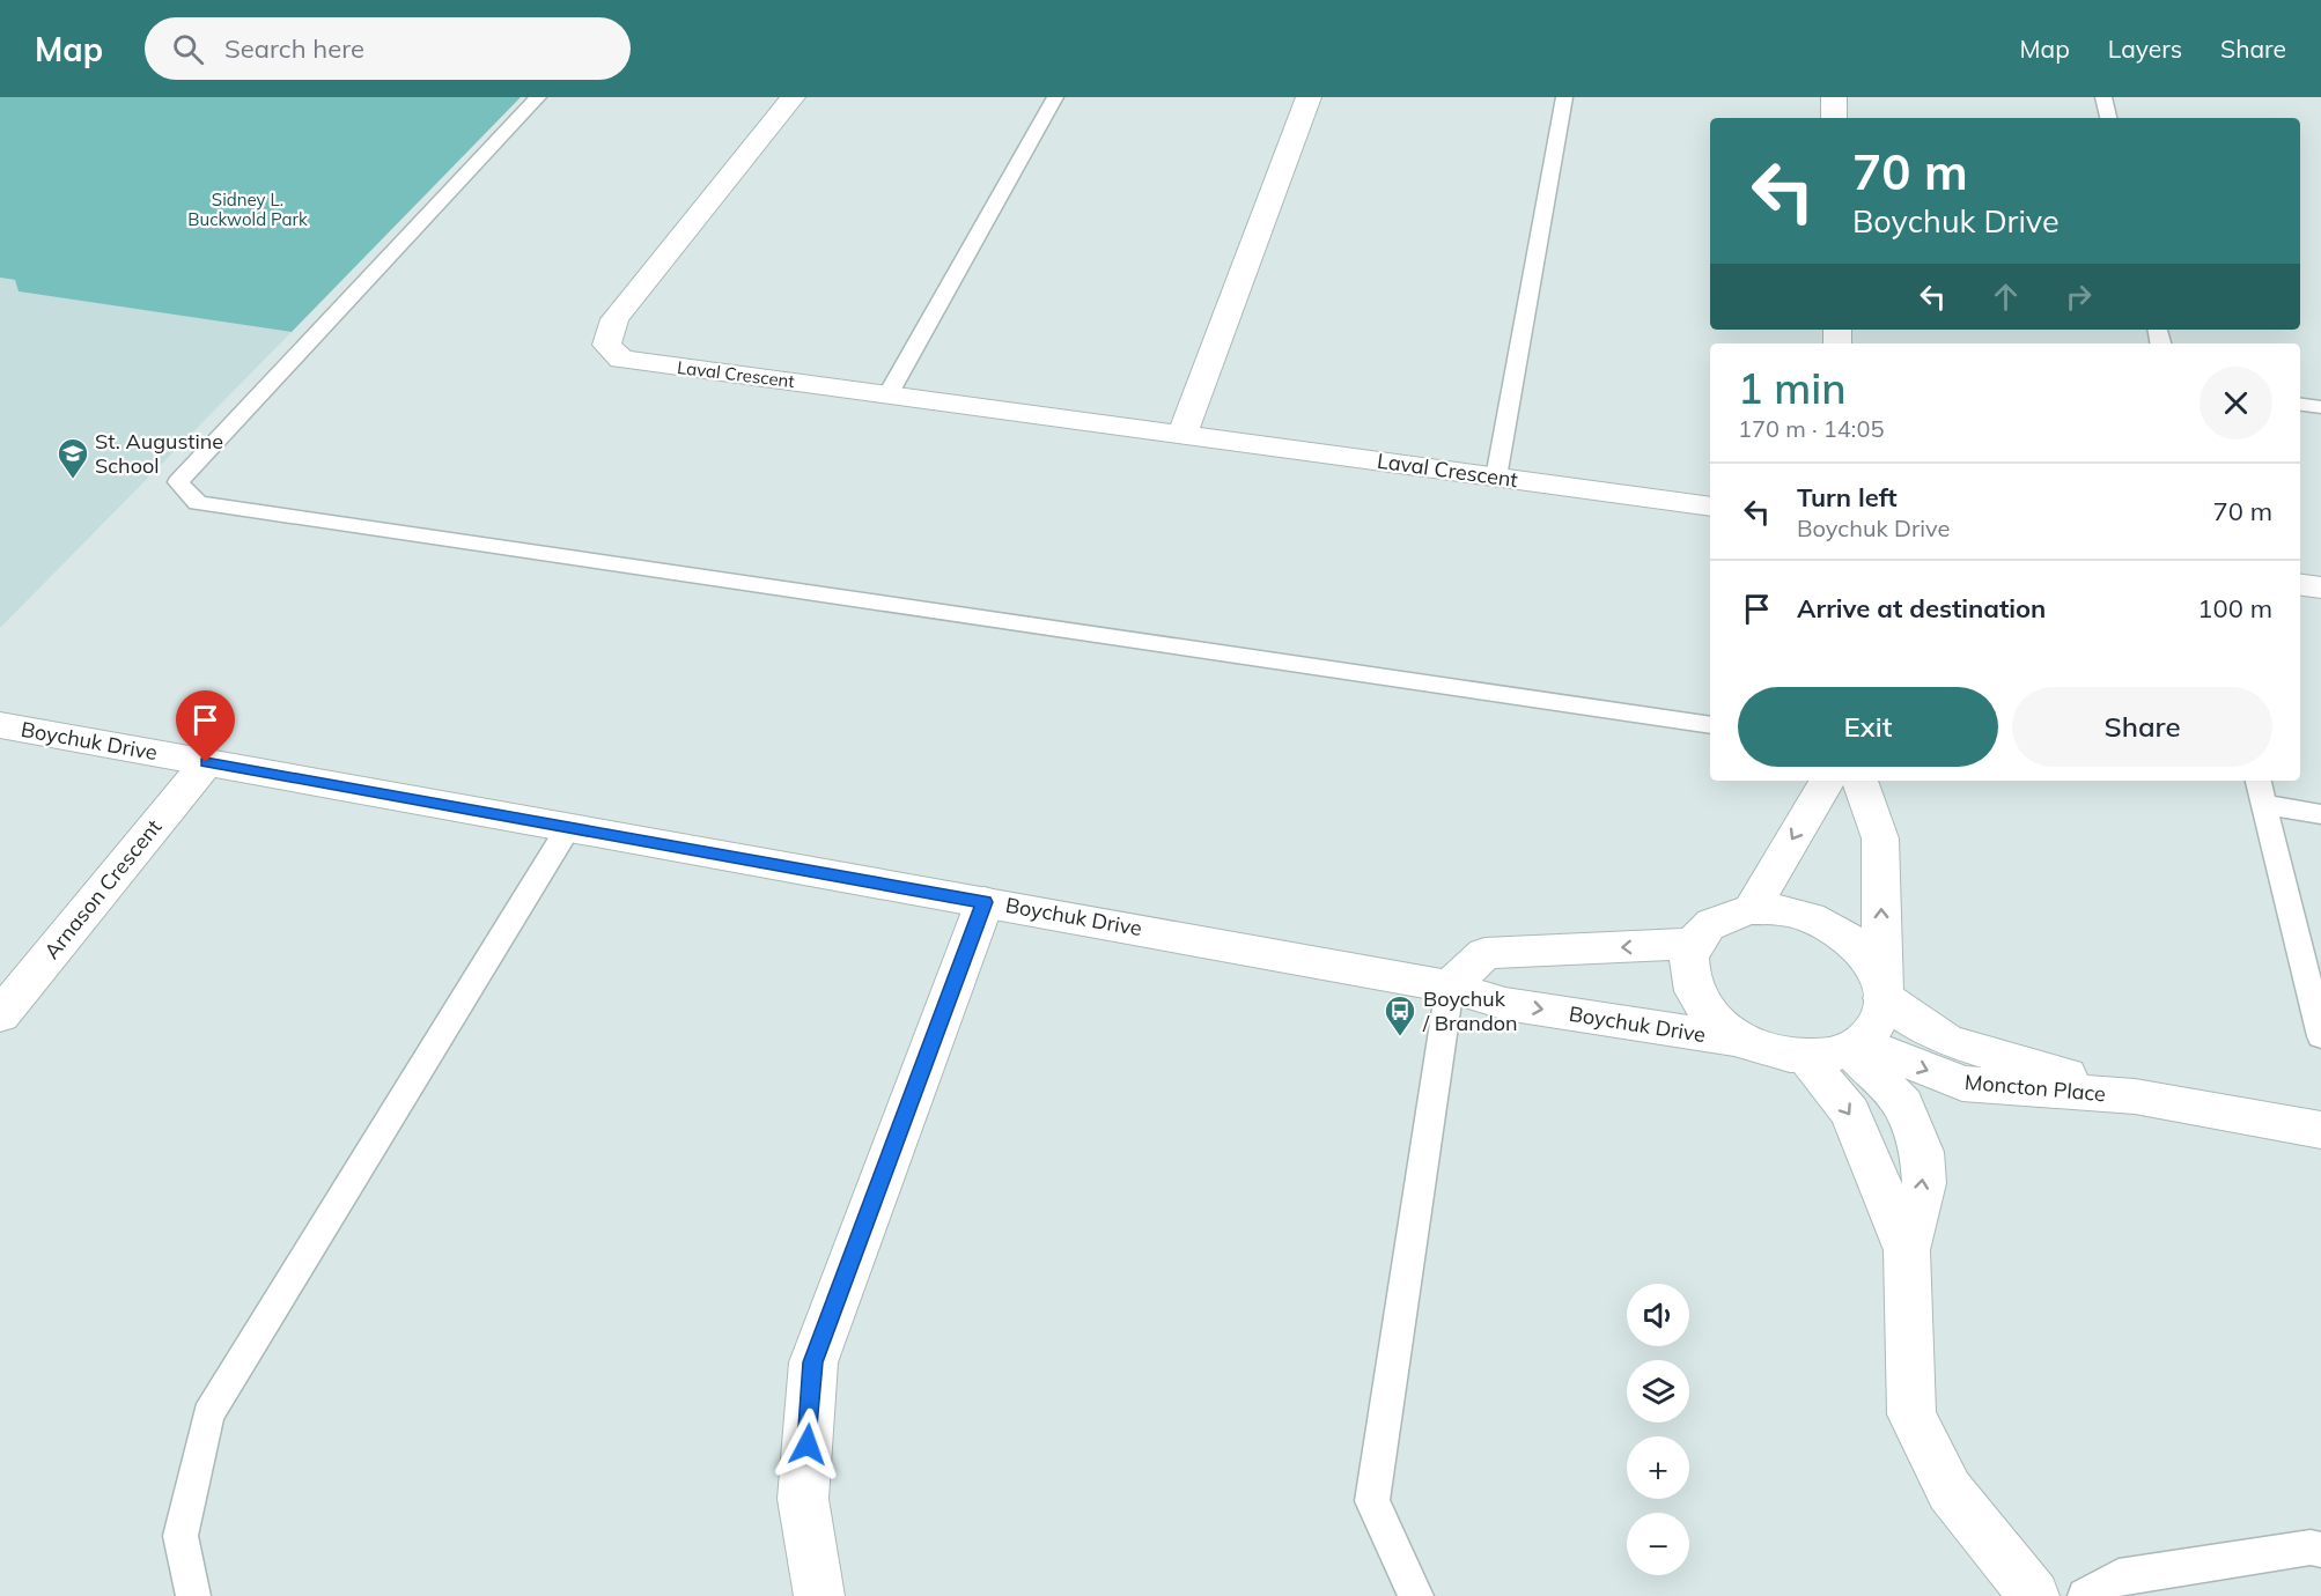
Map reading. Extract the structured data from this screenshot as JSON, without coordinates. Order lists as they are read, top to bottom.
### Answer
{
  "streets": {
    "street": [
      "Laval Crescent",
      "Boychuk Drive",
      "Arnason Crescent",
      "Moncton Place"
    ]
  },
  "crossings": [
    ["Boychuk Drive", "Arnason Crescent"],
    ["Boychuk Drive", "Moncton Place"]
  ],
  "parks": ["Sidney L. Buckwold Park"],
  "places": {
    "school or university": ["St. Augustine School"],
    "bus stop": ["Boychuk / Brandon"]
  },
  "page": {
    "header": "Map",
    "search": "Search here",
    "nav": ["Map", "Layers", "Share"],
    "turn": ["70 m", "Boychuk Drive"],
    "heading": ["1 min", "170 m · 14:05"],
    "list": [
      {
        "name": "Turn left",
        "note": "Boychuk Drive",
        "value": "70 m"
      },
      {
        "name": "Arrive at destination",
        "value": "100 m"
      }
    ],
    "buttons": ["Exit", "Share"],
    "map_buttons": ["+", "−"]
  }
}
